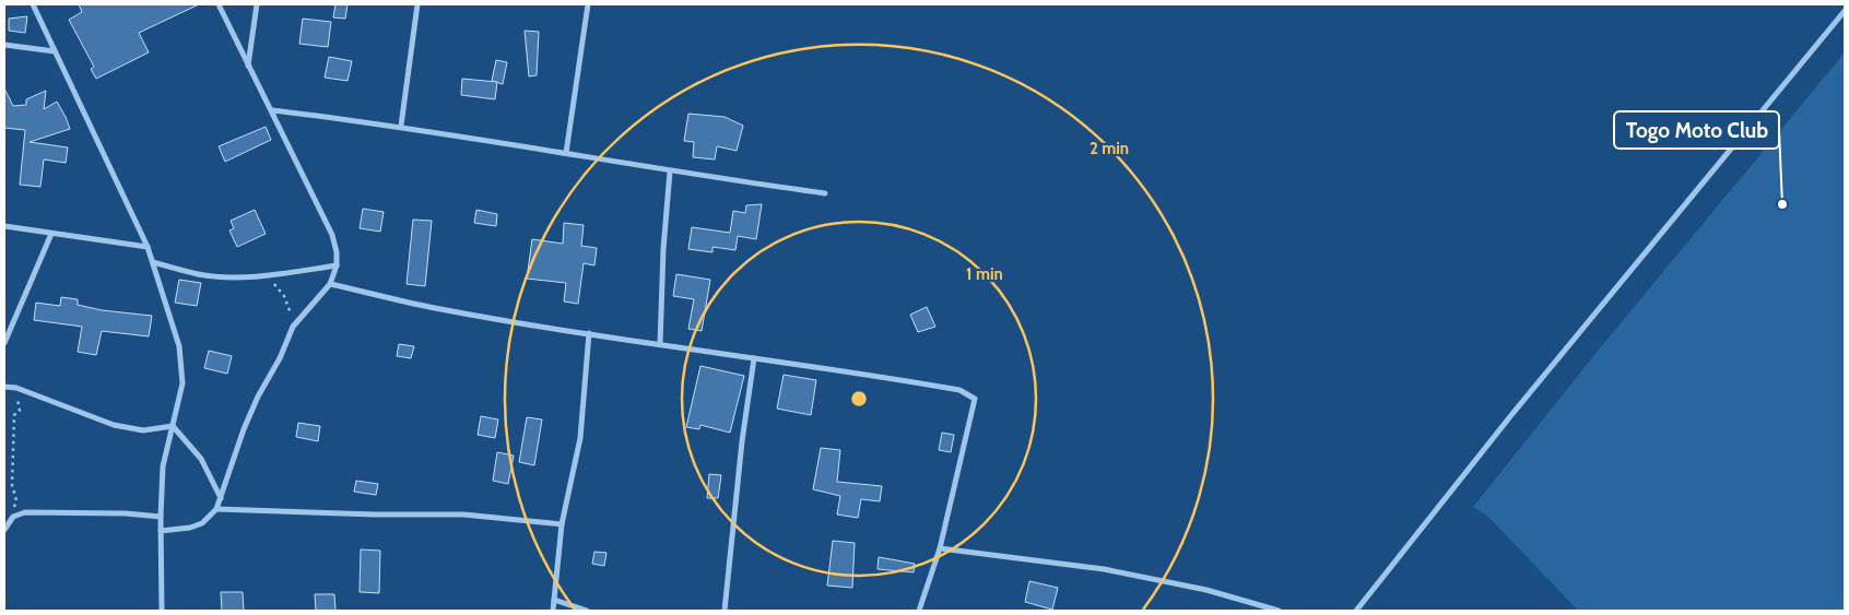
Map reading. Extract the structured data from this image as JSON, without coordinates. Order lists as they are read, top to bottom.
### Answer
{
  "places": ["Togo Moto Club"],
  "rings": ["2 min", "1 min"]
}
